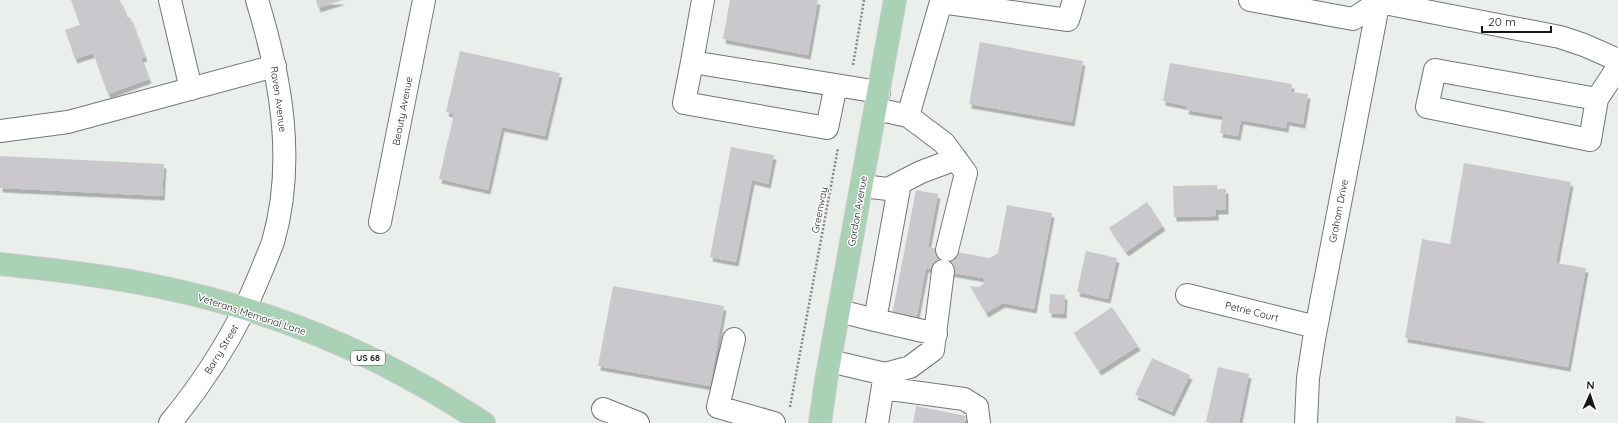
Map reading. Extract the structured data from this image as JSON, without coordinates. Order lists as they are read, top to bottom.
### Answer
{
  "streets": {
    "main road": ["Gordon Avenue", "Veterans Memorial Lane", "US 68"],
    "street": [
      "Raven Avenue",
      "Beauty Avenue",
      "Graham Drive",
      "Petrie Court",
      "Barry Street"
    ],
    "path": ["Greenway"]
  },
  "crossings": [
    ["Raven Avenue", "Barry Street"],
    ["Graham Drive", "Petrie Court"],
    ["Veterans Memorial Lane", "Barry Street"]
  ],
  "scale_bar": "20 m",
  "north": "top"
}
